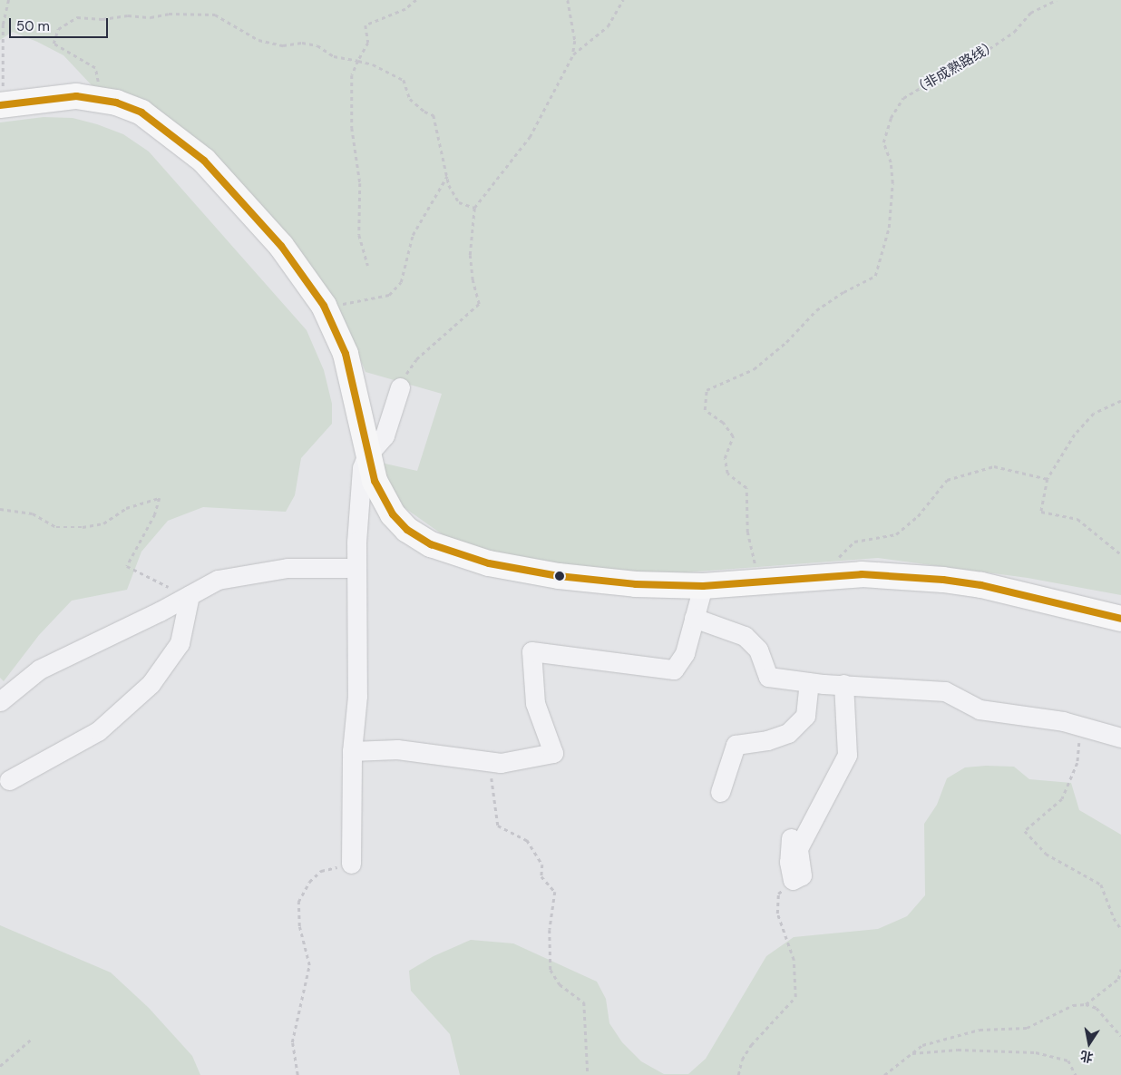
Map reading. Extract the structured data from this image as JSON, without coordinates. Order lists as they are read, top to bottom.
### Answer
{
  "streets": {
    "path": ["（非成熟路线）"]
  },
  "scale_bar": "50 m",
  "north": "bottom"
}
